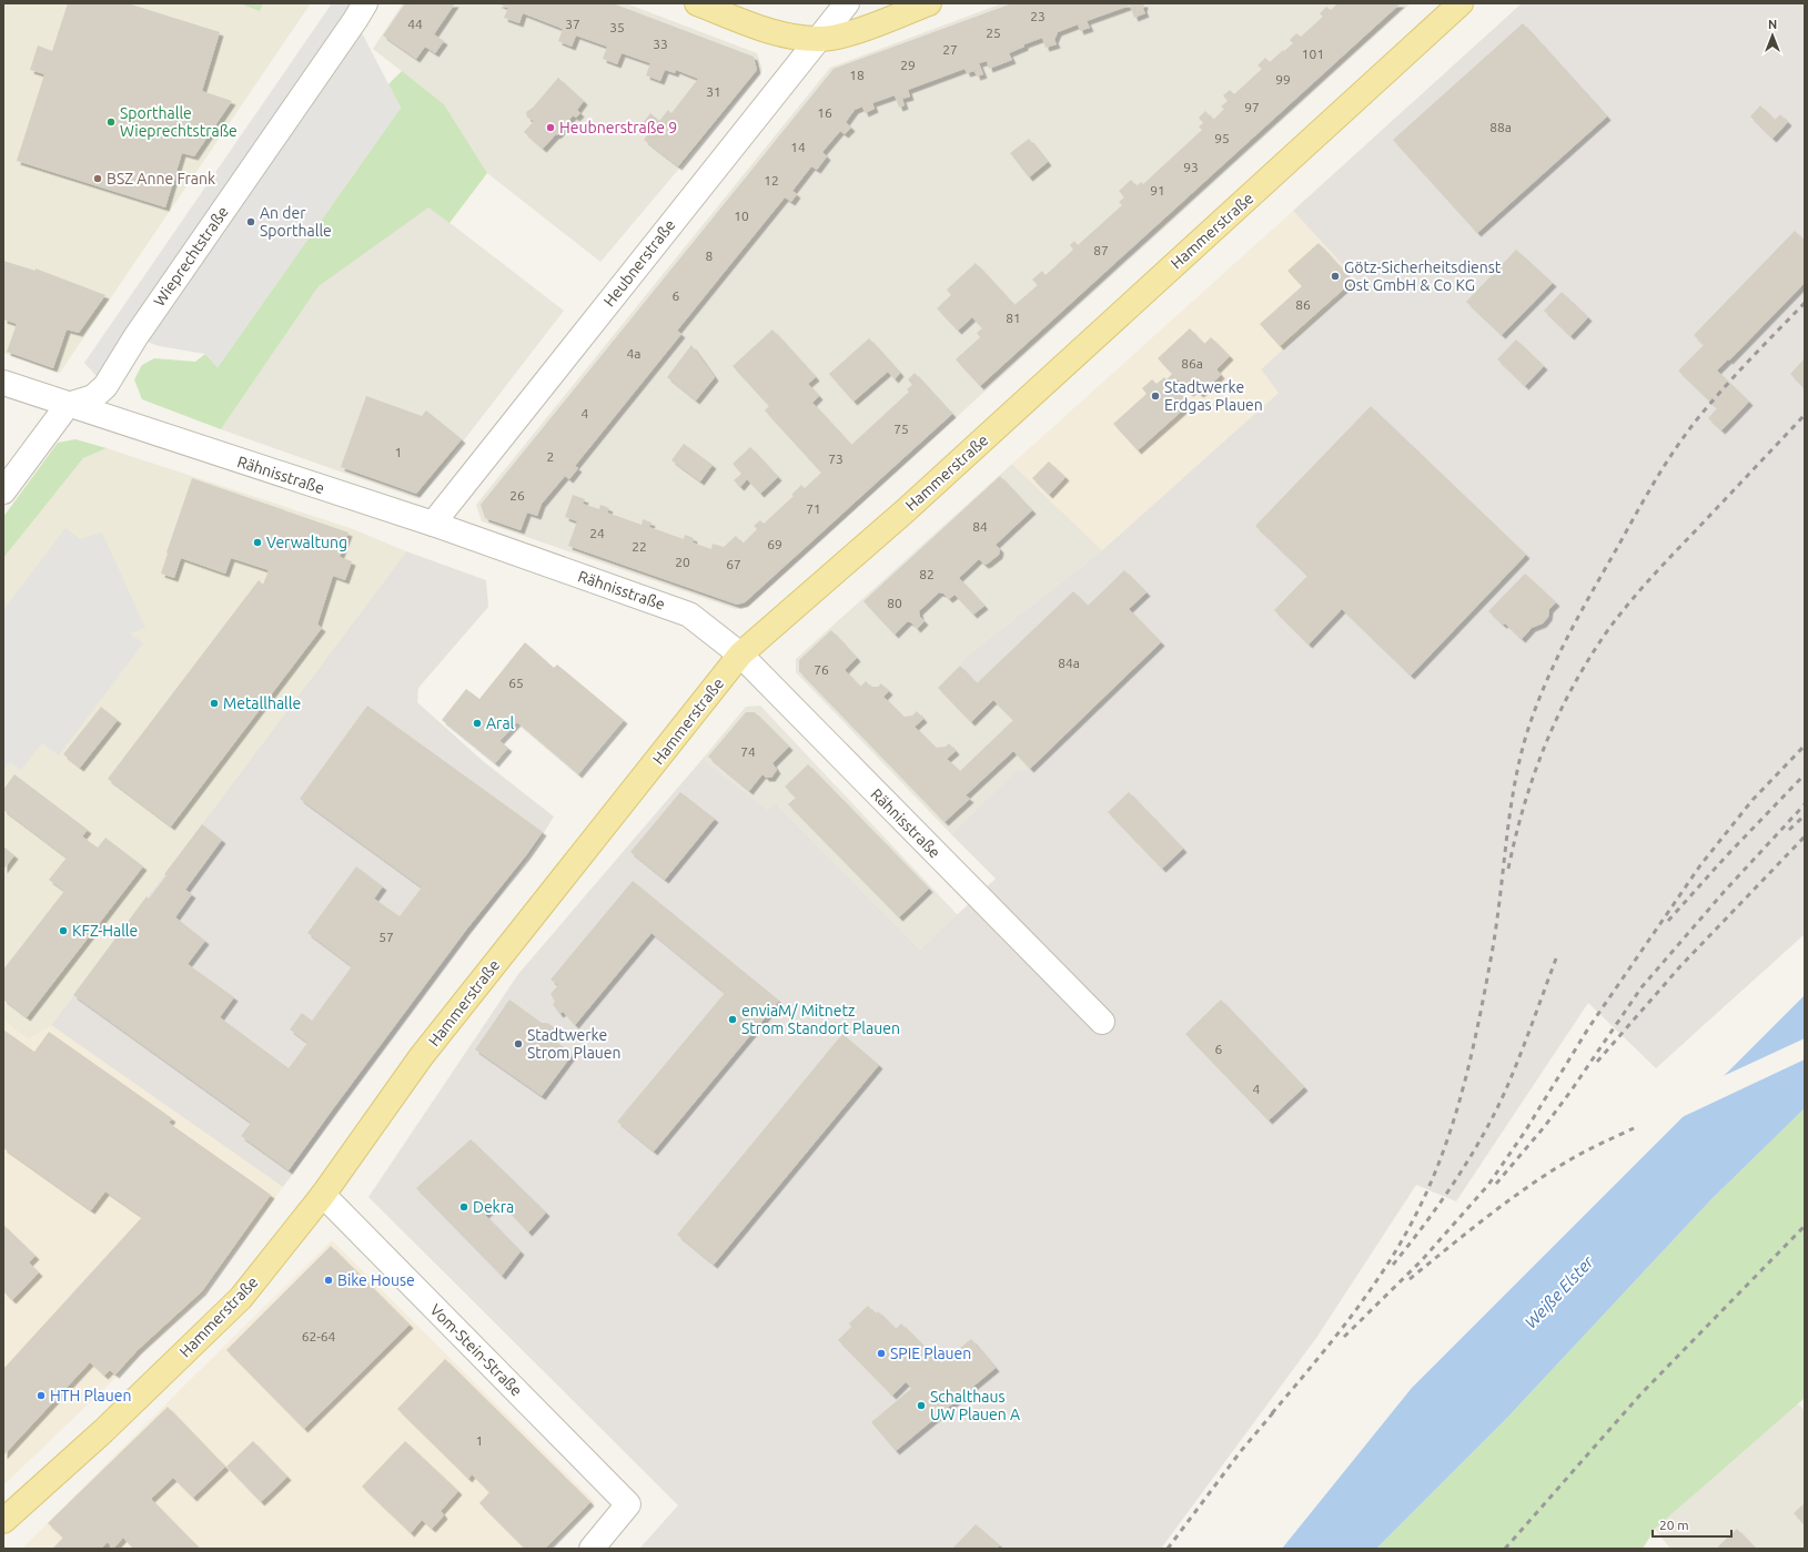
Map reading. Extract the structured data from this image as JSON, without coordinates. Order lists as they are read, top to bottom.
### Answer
{
  "streets": {
    "main road": ["Hammerstraße"],
    "street": [
      "Wieprechtstraße",
      "Heubnerstraße",
      "Rähnisstraße",
      "Vom-Stein-Straße"
    ]
  },
  "crossings": [
    ["Hammerstraße", "Rähnisstraße"],
    ["Hammerstraße", "Vom-Stein-Straße"],
    ["Wieprechtstraße", "Rähnisstraße"],
    ["Heubnerstraße", "Rähnisstraße"]
  ],
  "water": ["Weiße Elster"],
  "places": [
    "Sporthalle Wieprechtstraße",
    "Heubnerstraße 9",
    "BSZ Anne Frank",
    "An der Sporthalle",
    "Götz-Sicherheitsdienst Ost GmbH & Co KG",
    "Stadtwerke Erdgas Plauen",
    "Verwaltung",
    "Metallhalle",
    "Aral",
    "KFZ-Halle",
    "enviaM/ Mitnetz Strom Standort Plauen",
    "Stadtwerke Strom Plauen",
    "Dekra",
    "Bike House",
    "SPIE Plauen",
    "HTH Plauen",
    "Schalthaus UW Plauen A"
  ],
  "house_numbers": [
    "23",
    "44",
    "37",
    "35",
    "25",
    "33",
    "27",
    "101",
    "29",
    "18",
    "99",
    "31",
    "97",
    "16",
    "88a",
    "95",
    "14",
    "93",
    "12",
    "91",
    "10",
    "87",
    "8",
    "6",
    "86",
    "81",
    "4a",
    "86a",
    "4",
    "75",
    "1",
    "2",
    "73",
    "26",
    "71",
    "84",
    "24",
    "69",
    "22",
    "20",
    "67",
    "82",
    "80",
    "84a",
    "76",
    "65",
    "74",
    "57",
    "6",
    "4",
    "62-64",
    "1"
  ],
  "scale_bar": "20 m",
  "north": "top"
}
